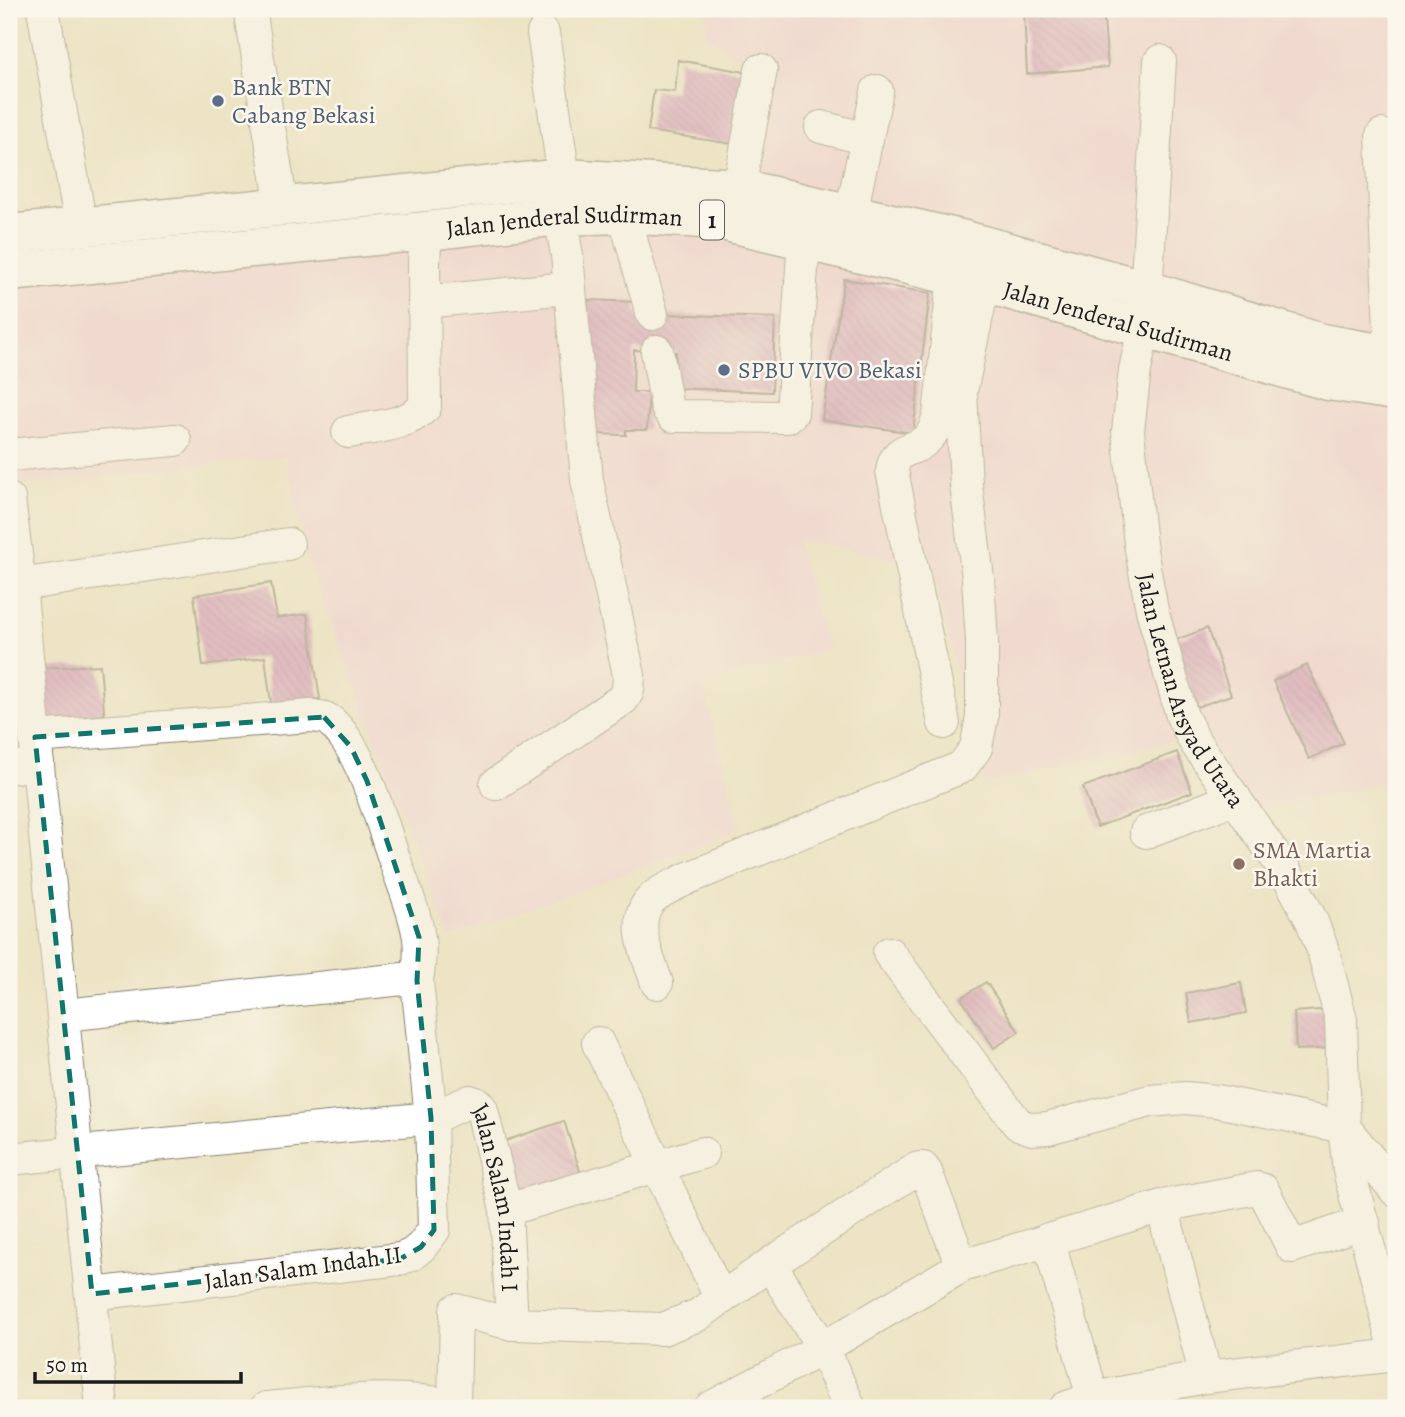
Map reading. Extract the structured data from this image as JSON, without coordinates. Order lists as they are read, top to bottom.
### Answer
{
  "streets": {
    "highway": ["1", "Jalan Jenderal Sudirman"],
    "street": ["Jalan Letnan Arsyad Utara", "Jalan Salam Indah I", "Jalan Salam Indah II"]
  },
  "crossings": [
    ["Jalan Jenderal Sudirman", "Jalan Letnan Arsyad Utara"],
    ["Jalan Salam Indah I", "Jalan Salam Indah II"]
  ],
  "places": ["Bank BTN Cabang Bekasi", "SPBU VIVO Bekasi", "SMA Martia Bhakti"],
  "scale_bar": "50 m"
}
